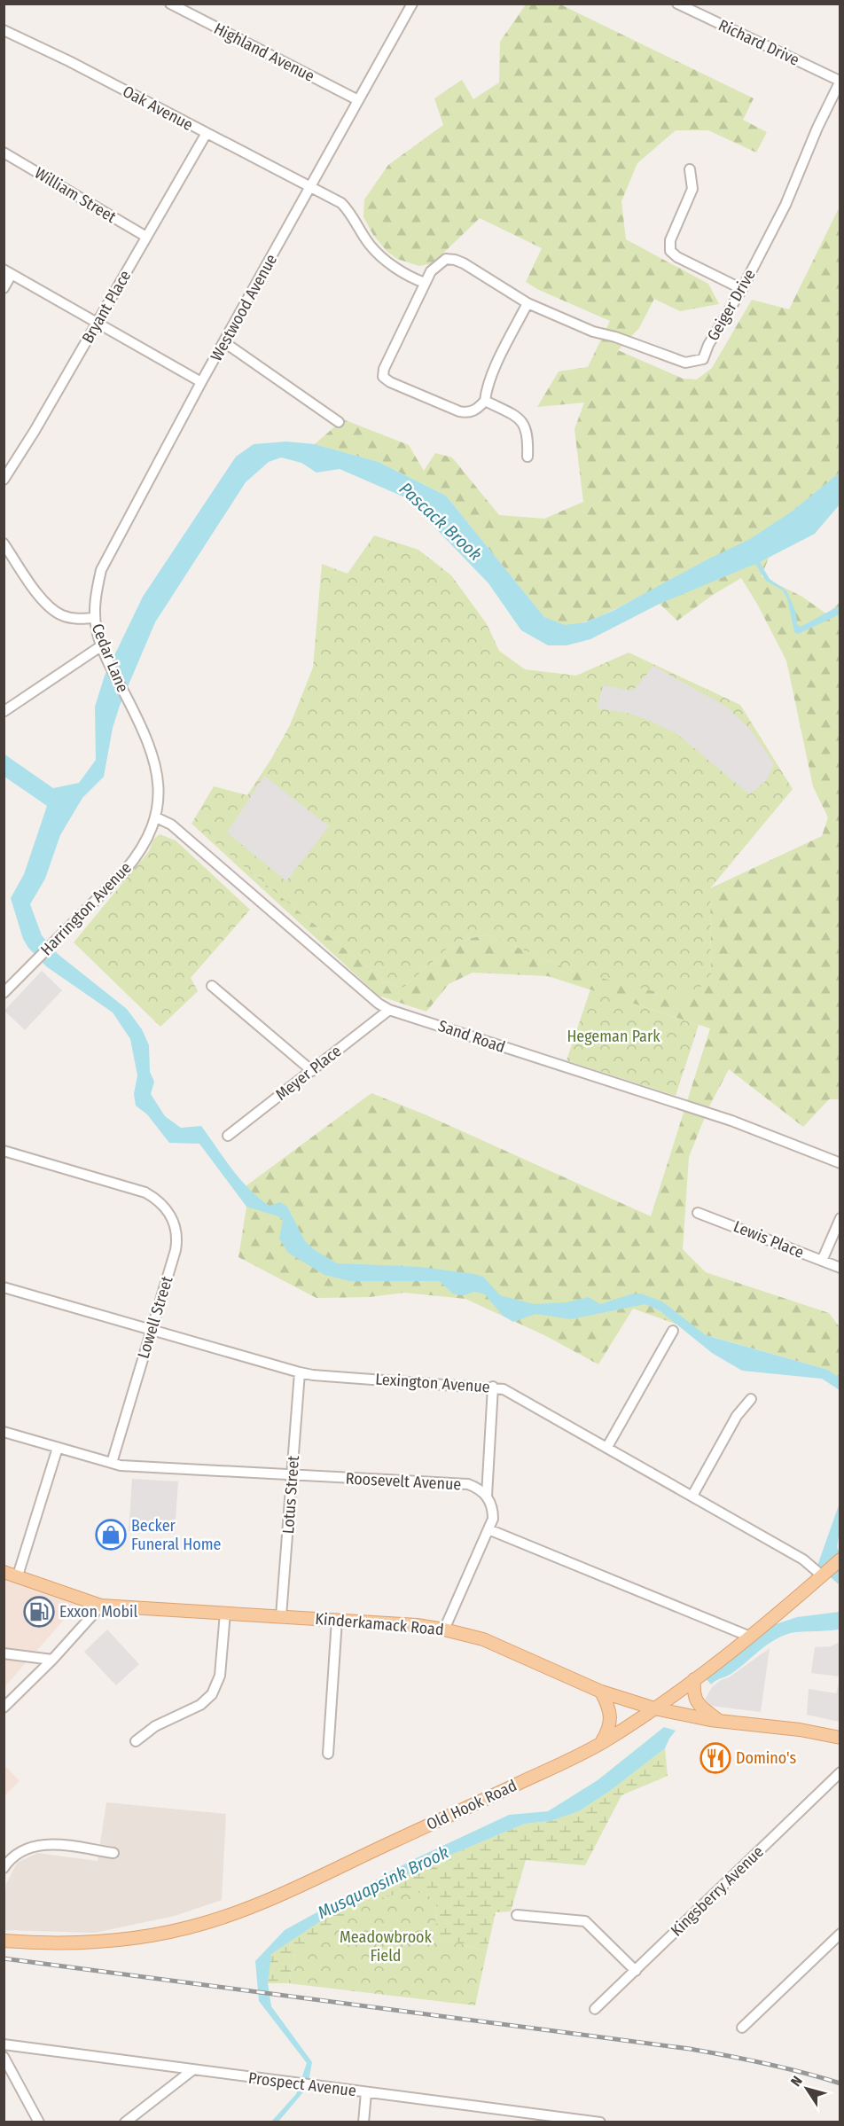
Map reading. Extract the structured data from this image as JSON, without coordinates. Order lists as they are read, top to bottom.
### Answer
{
  "streets": {
    "main road": ["Kinderkamack Road", "Old Hook Road"],
    "street": [
      "Richard Drive",
      "Highland Avenue",
      "Oak Avenue",
      "William Street",
      "Geiger Drive",
      "Bryant Place",
      "Westwood Avenue",
      "Cedar Lane",
      "Harrington Avenue",
      "Sand Road",
      "Meyer Place",
      "Lewis Place",
      "Lowell Street",
      "Lexington Avenue",
      "Roosevelt Avenue",
      "Lotus Street",
      "Kingsberry Avenue",
      "Prospect Avenue"
    ]
  },
  "crossings": [
    ["Richard Drive", "Geiger Drive"],
    ["Highland Avenue", "Westwood Avenue"],
    ["Oak Avenue", "Geiger Drive"],
    ["Oak Avenue", "Bryant Place"],
    ["Oak Avenue", "Westwood Avenue"],
    ["William Street", "Bryant Place"],
    ["Westwood Avenue", "Cedar Lane"],
    ["Cedar Lane", "Harrington Avenue"],
    ["Cedar Lane", "Sand Road"],
    ["Harrington Avenue", "Sand Road"],
    ["Sand Road", "Meyer Place"],
    ["Lowell Street", "Lexington Avenue"],
    ["Lowell Street", "Roosevelt Avenue"],
    ["Lexington Avenue", "Lotus Street"],
    ["Lexington Avenue", "Old Hook Road"],
    ["Roosevelt Avenue", "Lotus Street"],
    ["Lotus Street", "Kinderkamack Road"],
    ["Kinderkamack Road", "Old Hook Road"]
  ],
  "water": ["Pascack Brook", "Musquapsink Brook"],
  "parks": ["Hegeman Park", "Meadowbrook Field"],
  "places": {
    "shop": ["Becker Funeral Home"],
    "fuel station": ["Exxon Mobil"],
    "restaurant": ["Domino's"]
  },
  "north": "top left"
}
